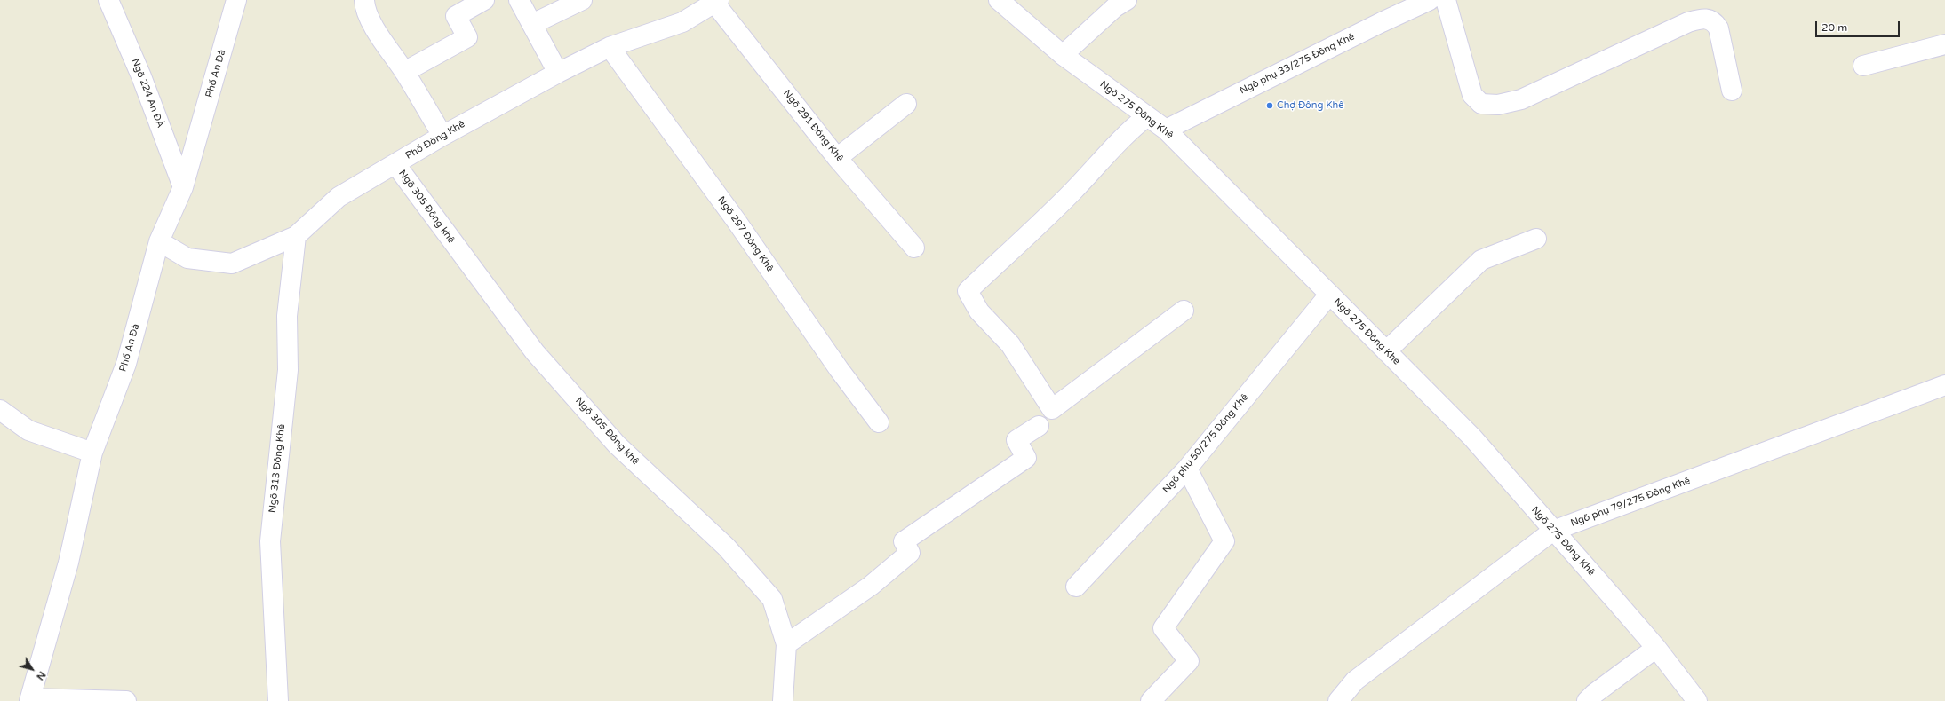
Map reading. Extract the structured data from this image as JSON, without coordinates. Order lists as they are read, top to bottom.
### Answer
{
  "streets": {
    "street": [
      "Ngõ phụ 33/275 Đông Khê",
      "Phố An Đà",
      "Ngõ 224 An ĐÀ",
      "Ngõ 275 Đông Khê",
      "Ngõ 291 Đông Khê",
      "Phố Đông Khê",
      "Ngõ 305 Đông khê",
      "Ngõ 297 Đông Khê",
      "Ngõ phụ 50/275 Đông Khê",
      "Ngõ 313 Đông Khê",
      "Ngõ phụ 79/275 Đông Khê"
    ]
  },
  "crossings": [
    ["Ngõ phụ 33/275 Đông Khê", "Ngõ 275 Đông Khê"],
    ["Phố An Đà", "Ngõ 224 An ĐÀ"],
    ["Phố An Đà", "Phố Đông Khê"],
    ["Ngõ 275 Đông Khê", "Ngõ phụ 50/275 Đông Khê"],
    ["Ngõ 275 Đông Khê", "Ngõ phụ 79/275 Đông Khê"],
    ["Ngõ 291 Đông Khê", "Phố Đông Khê"],
    ["Phố Đông Khê", "Ngõ 305 Đông khê"],
    ["Phố Đông Khê", "Ngõ 297 Đông Khê"],
    ["Phố Đông Khê", "Ngõ 313 Đông Khê"]
  ],
  "places": ["Chợ Đông Khê"],
  "scale_bar": "20 m",
  "north": "bottom right"
}
